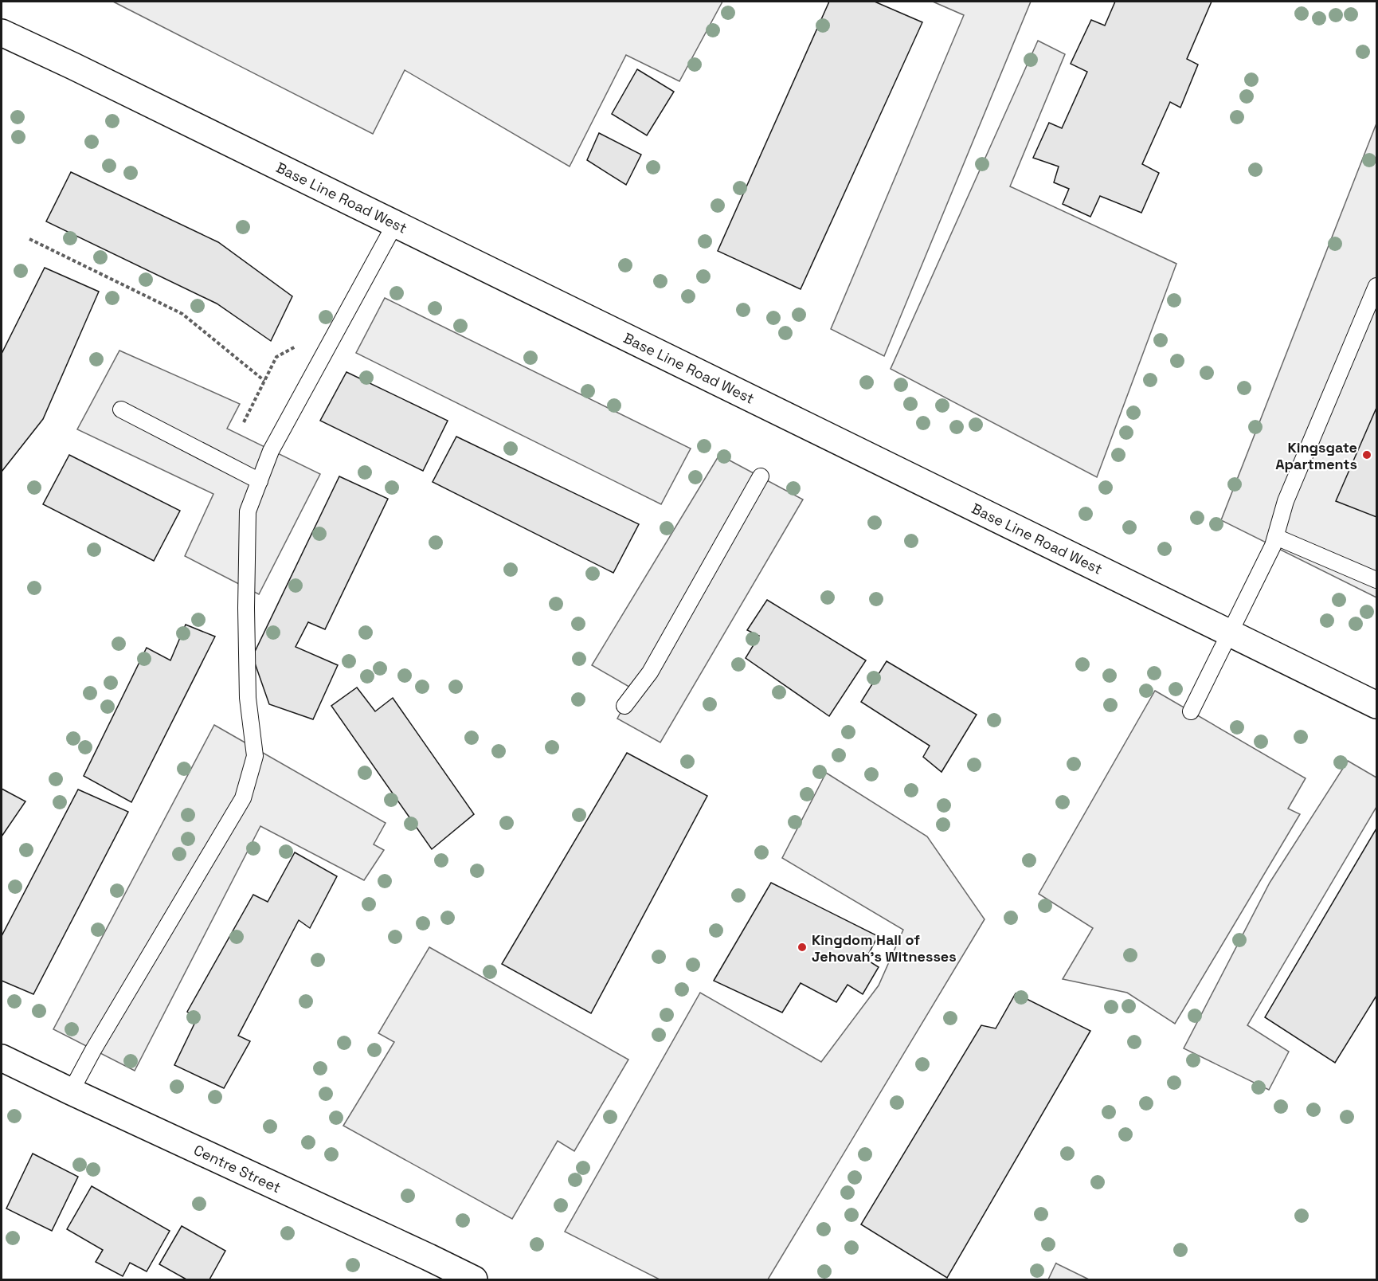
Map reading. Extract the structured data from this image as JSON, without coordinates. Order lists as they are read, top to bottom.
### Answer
{
  "streets": {
    "street": ["Base Line Road West", "Centre Street"]
  },
  "places": ["Kingsgate Apartments", "Kingdom Hall of Jehovah's Witnesses"]
}
